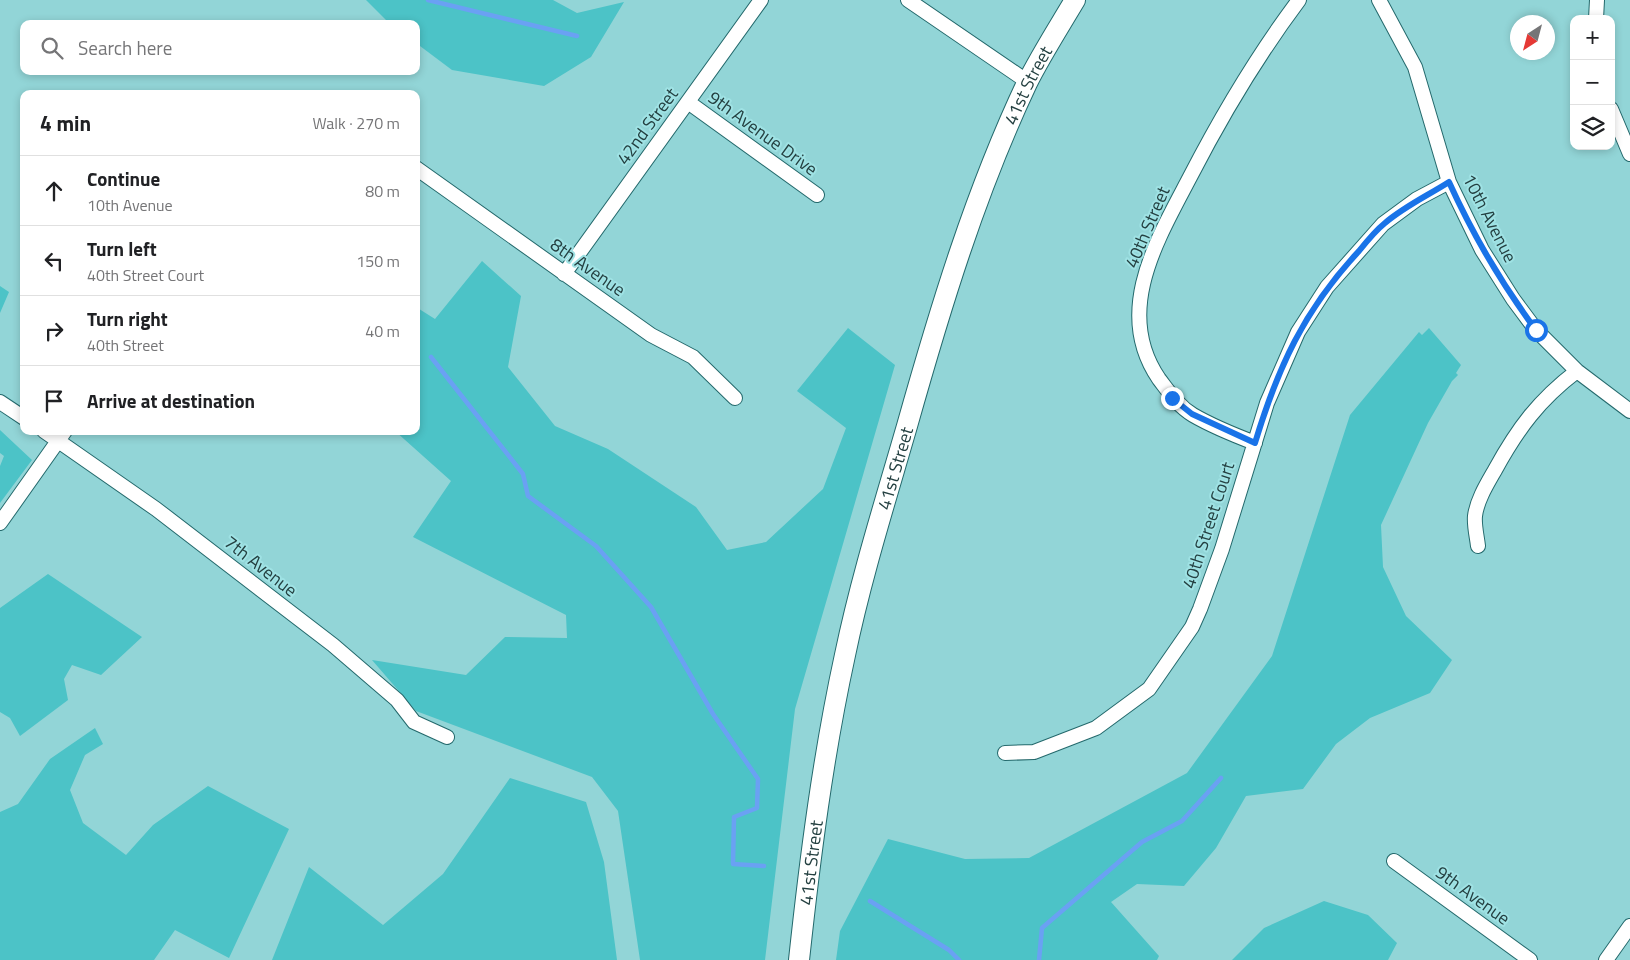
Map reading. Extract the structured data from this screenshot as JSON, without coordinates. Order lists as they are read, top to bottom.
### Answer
{
  "streets": {
    "street": [
      "41st Street",
      "42nd Street",
      "9th Avenue Drive",
      "10th Avenue",
      "40th Street",
      "8th Avenue",
      "40th Street Court",
      "7th Avenue",
      "9th Avenue"
    ]
  },
  "crossings": [
    ["42nd Street", "9th Avenue Drive"],
    ["42nd Street", "8th Avenue"],
    ["10th Avenue", "40th Street Court"],
    ["40th Street", "40th Street Court"]
  ],
  "north": "bottom left",
  "page": {
    "map_buttons": ["+", "−"],
    "search": "Search here",
    "heading": ["4 min", "Walk · 270 m"],
    "list": [
      ["Continue", "10th Avenue", "80 m"],
      ["Turn left", "40th Street Court", "150 m"],
      ["Turn right", "40th Street", "40 m"],
      "Arrive at destination"
    ]
  }
}
